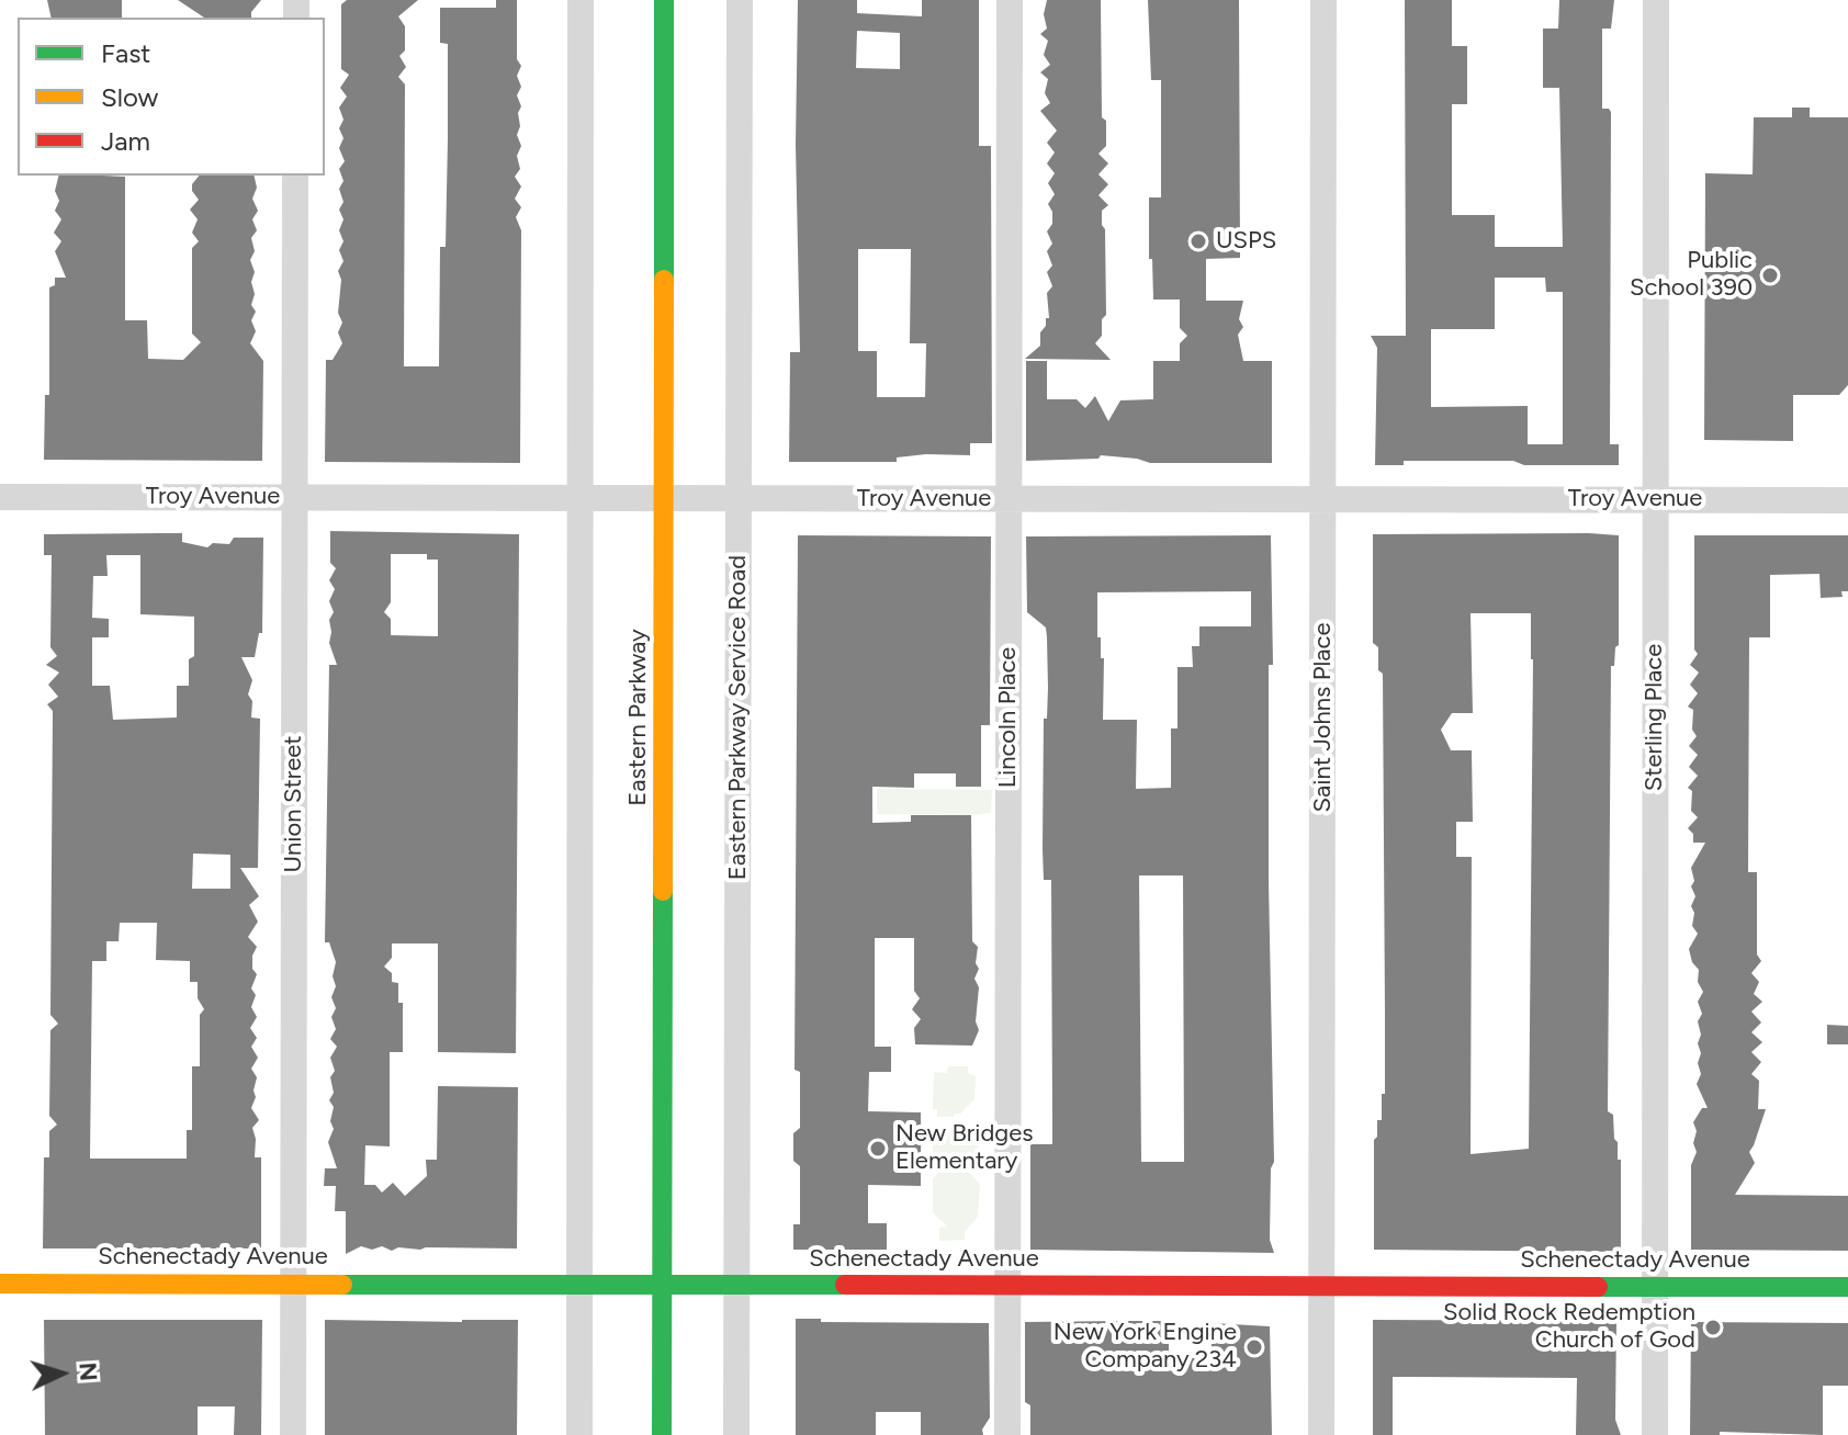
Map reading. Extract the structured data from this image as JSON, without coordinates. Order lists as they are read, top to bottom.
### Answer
{
  "streets": {
    "street": [
      "Troy Avenue",
      "Eastern Parkway",
      "Eastern Parkway Service Road",
      "Lincoln Place",
      "Saint Johns Place",
      "Sterling Place",
      "Union Street",
      "Schenectady Avenue"
    ]
  },
  "crossings": [
    ["Troy Avenue", "Eastern Parkway"],
    ["Troy Avenue", "Eastern Parkway Service Road"],
    ["Troy Avenue", "Lincoln Place"],
    ["Troy Avenue", "Saint Johns Place"],
    ["Troy Avenue", "Sterling Place"],
    ["Troy Avenue", "Union Street"],
    ["Eastern Parkway", "Schenectady Avenue"],
    ["Eastern Parkway Service Road", "Schenectady Avenue"],
    ["Lincoln Place", "Schenectady Avenue"],
    ["Saint Johns Place", "Schenectady Avenue"],
    ["Sterling Place", "Schenectady Avenue"],
    ["Union Street", "Schenectady Avenue"]
  ],
  "places": [
    "USPS",
    "Public School 390",
    "New Bridges Elementary",
    "Solid Rock Redemption Church of God",
    "New York Engine Company 234"
  ],
  "legend": ["Fast", "Slow", "Jam"],
  "north": "right"
}
